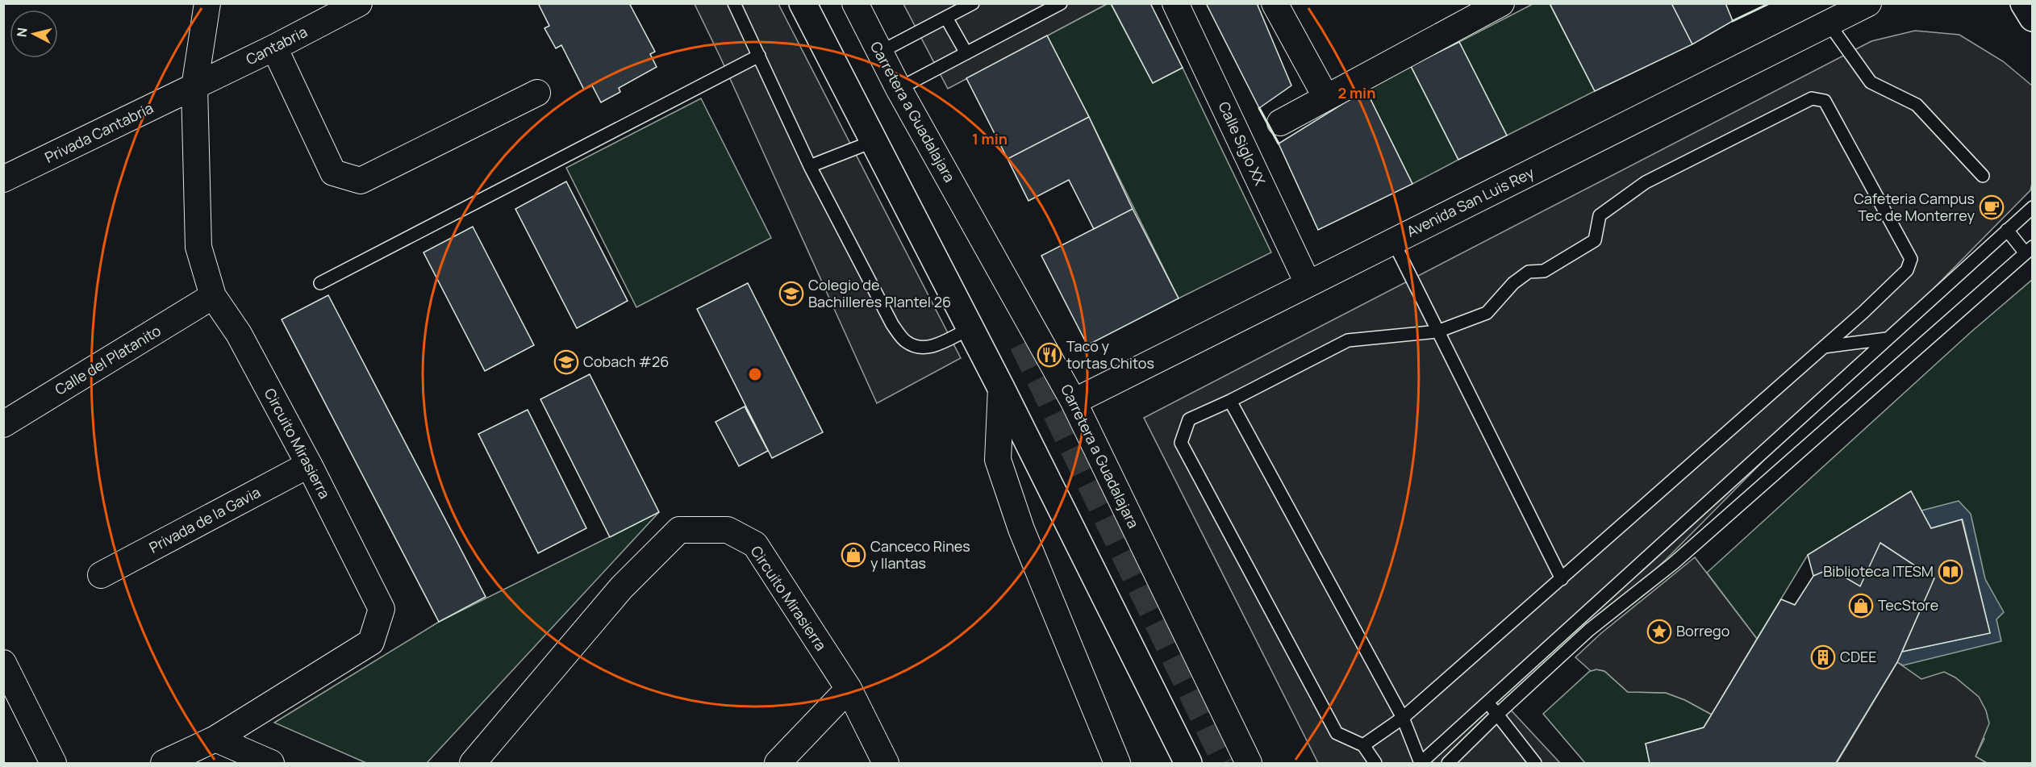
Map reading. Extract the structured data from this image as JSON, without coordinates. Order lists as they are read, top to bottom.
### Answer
{
  "streets": {
    "street": [
      "Cantabria",
      "Carretera a Guadalajara",
      "Privada Cantabria",
      "Calle Siglo XX",
      "Avenida San Luis Rey",
      "Calle del Platanito",
      "Circuito Mirasierra",
      "Privada de la Gavia"
    ]
  },
  "crossings": [
    ["Cantabria", "Privada Cantabria"],
    ["Cantabria", "Circuito Mirasierra"],
    ["Carretera a Guadalajara", "Avenida San Luis Rey"],
    ["Privada Cantabria", "Circuito Mirasierra"],
    ["Calle Siglo XX", "Avenida San Luis Rey"],
    ["Calle del Platanito", "Circuito Mirasierra"],
    ["Circuito Mirasierra", "Privada de la Gavia"]
  ],
  "places": {
    "cafe": ["Cafeteria Campus Tec de Monterrey"],
    "school or university": ["Colegio de Bachilleres Plantel 26", "Cobach #26"],
    "restaurant": ["Taco y tortas Chitos"],
    "shop": ["Canceco Rines y llantas", "TecStore"],
    "library": ["Biblioteca ITESM"],
    "place": ["Borrego"],
    "building": ["CDEE"]
  },
  "north": "left",
  "rings": ["2 min", "1 min"]
}
